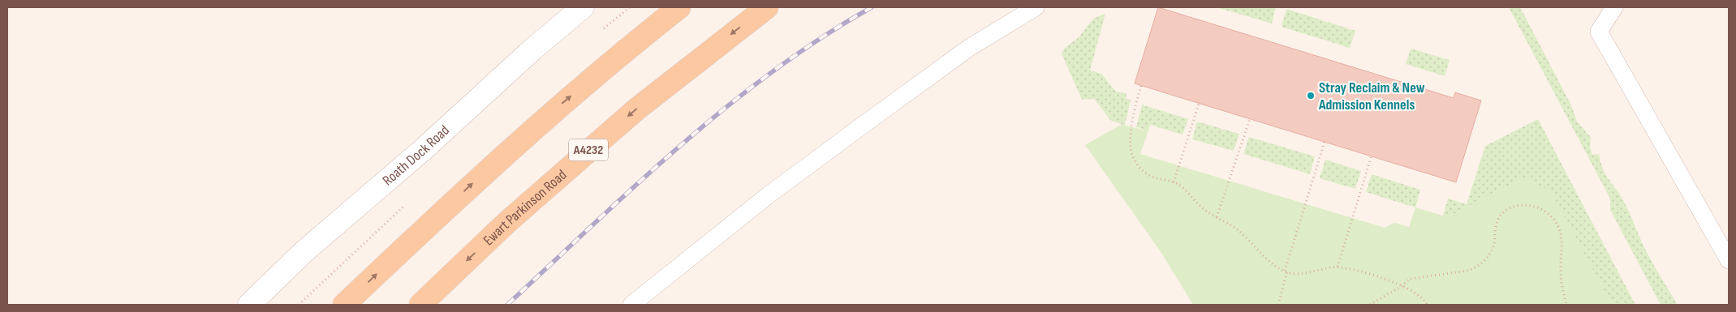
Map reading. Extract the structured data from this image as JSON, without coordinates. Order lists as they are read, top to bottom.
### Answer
{
  "streets": {
    "main road": ["A4232", "Ewart Parkinson Road"],
    "street": ["Roath Dock Road"]
  },
  "places": ["Stray Reclaim & New Admission Kennels"]
}
